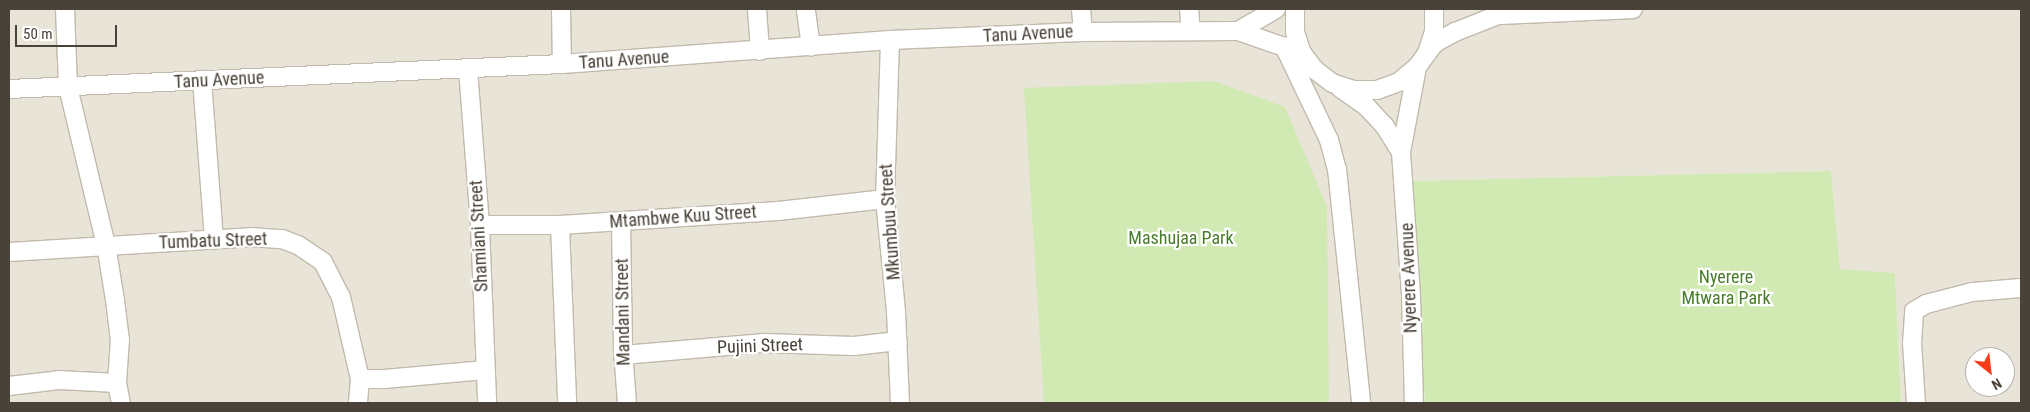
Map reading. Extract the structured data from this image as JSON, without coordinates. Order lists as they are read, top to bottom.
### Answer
{
  "streets": {
    "street": [
      "Tanu Avenue",
      "Mtambwe Kuu Street",
      "Mkumbuu Street",
      "Shamiani Street",
      "Tumbatu Street",
      "Nyerere Avenue",
      "Mandani Street",
      "Pujini Street"
    ]
  },
  "crossings": [
    ["Tanu Avenue", "Mkumbuu Street"],
    ["Tanu Avenue", "Shamiani Street"],
    ["Mtambwe Kuu Street", "Mkumbuu Street"],
    ["Mtambwe Kuu Street", "Shamiani Street"],
    ["Mtambwe Kuu Street", "Mandani Street"],
    ["Mkumbuu Street", "Pujini Street"],
    ["Mandani Street", "Pujini Street"]
  ],
  "parks": ["Mashujaa Park", "Nyerere Mtwara Park"],
  "scale_bar": "50 m",
  "north": "bottom right"
}
